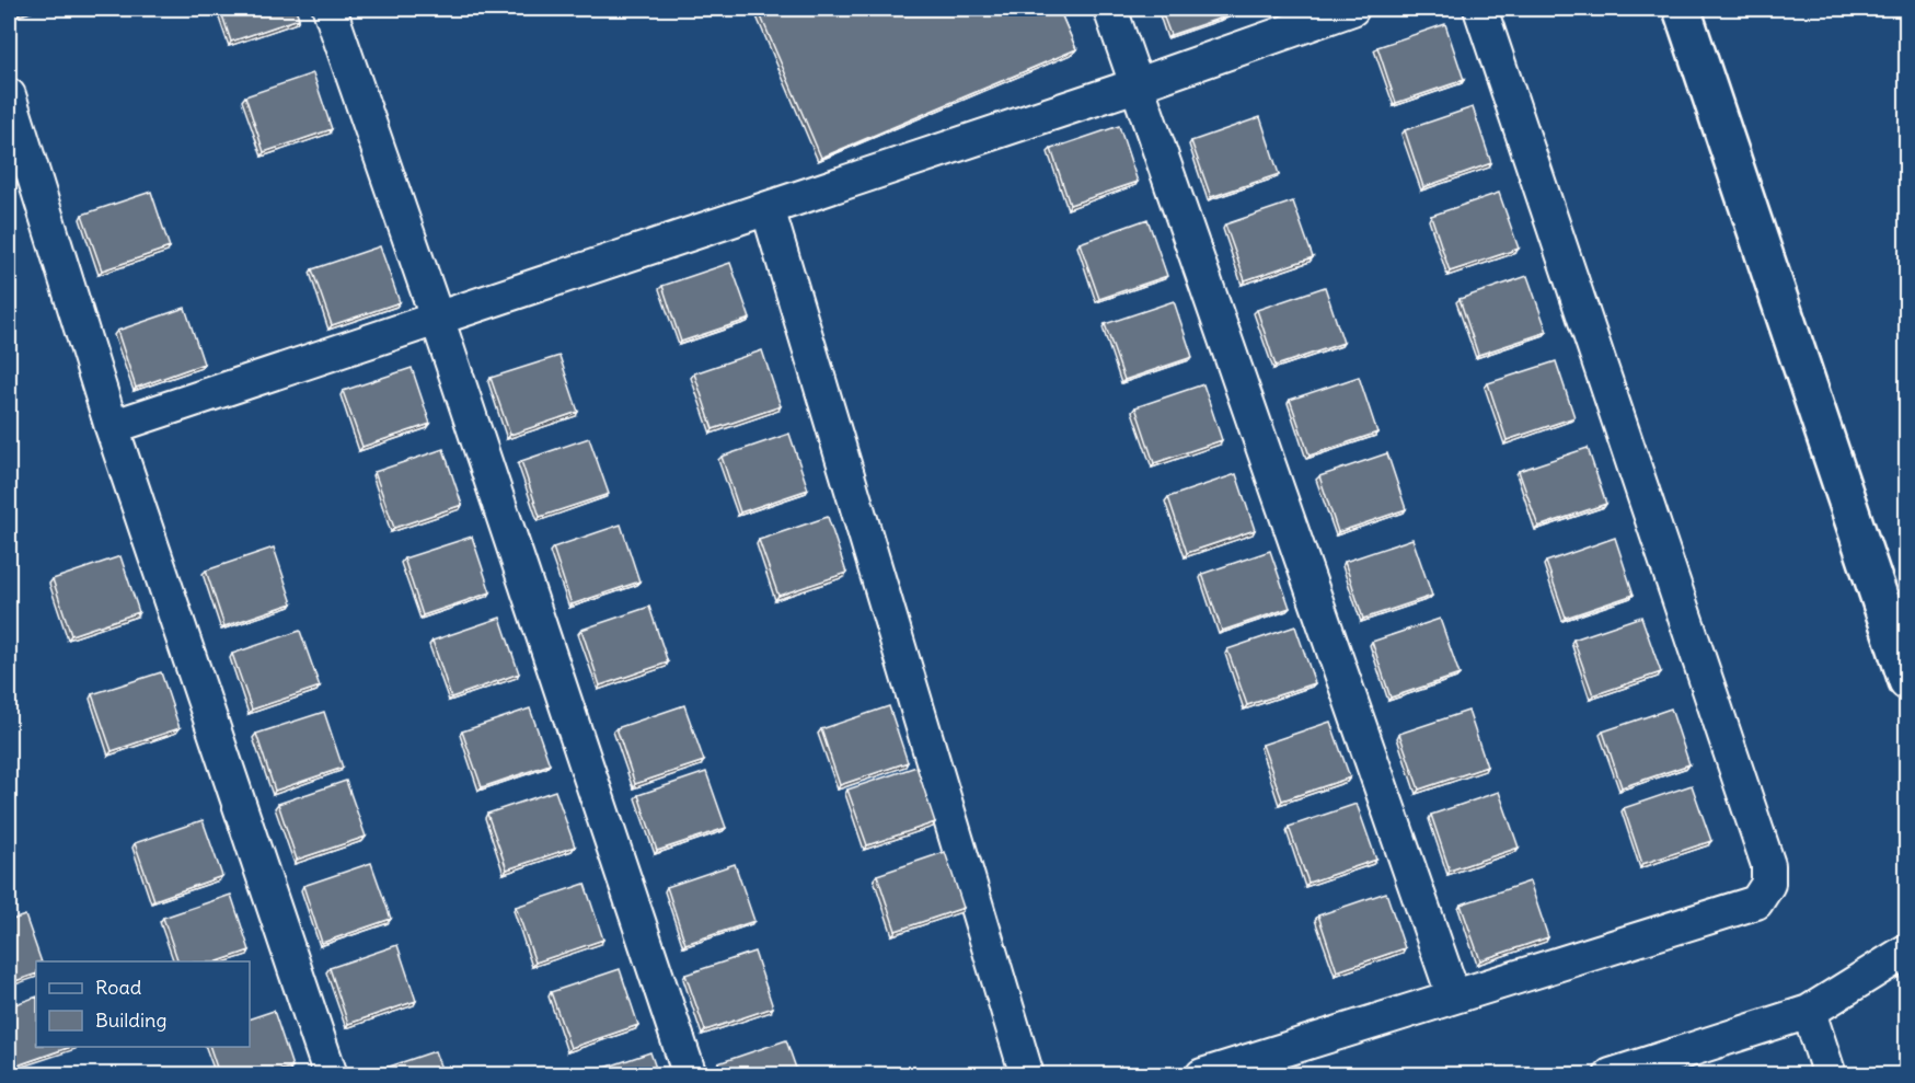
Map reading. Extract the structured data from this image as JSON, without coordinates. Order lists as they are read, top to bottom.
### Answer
{
  "legend": ["Road", "Building"]
}
